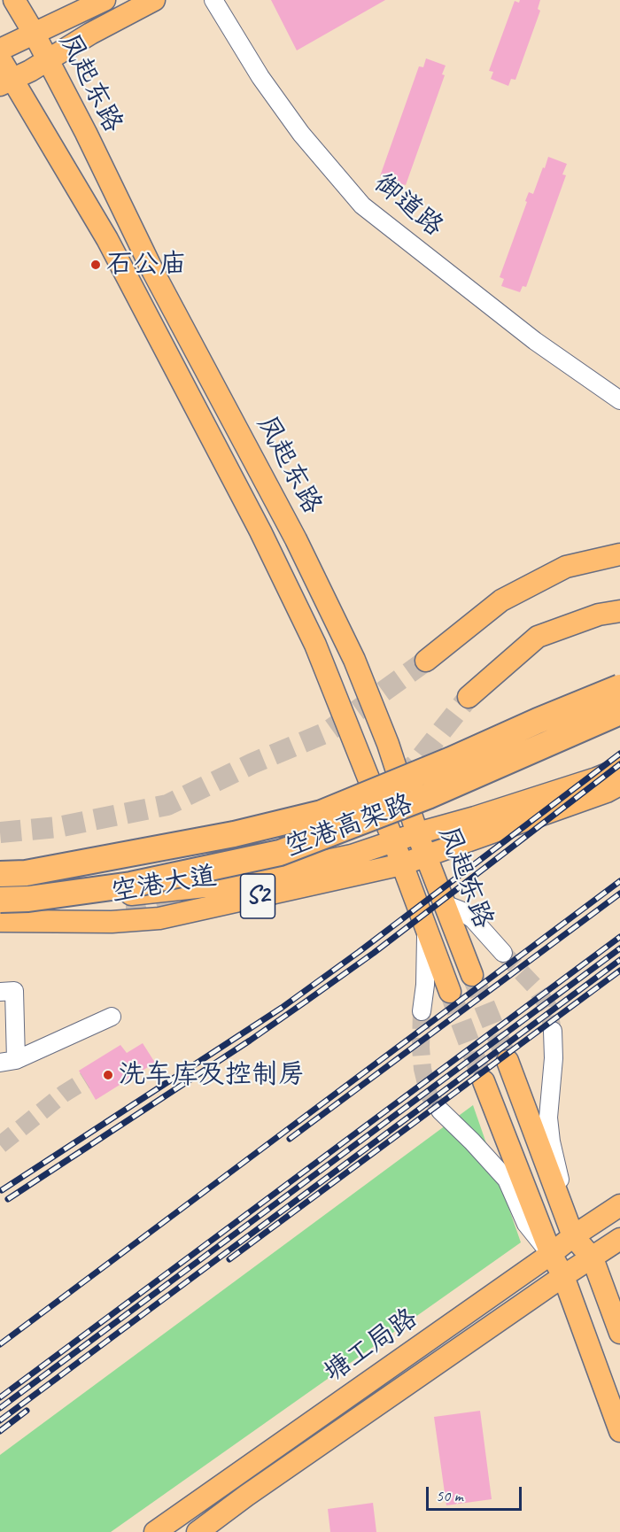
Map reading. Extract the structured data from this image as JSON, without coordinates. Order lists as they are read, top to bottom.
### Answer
{
  "streets": {
    "highway": ["空港高架路"],
    "main road": [
      "凤起东路",
      "空港大道",
      "S2",
      "塘工局路"
    ],
    "street": ["御道路"]
  },
  "crossings": [
    ["凤起东路", "空港大道"]
  ],
  "places": ["石公庙", "洗车库及控制房"],
  "scale_bar": "50 m"
}
